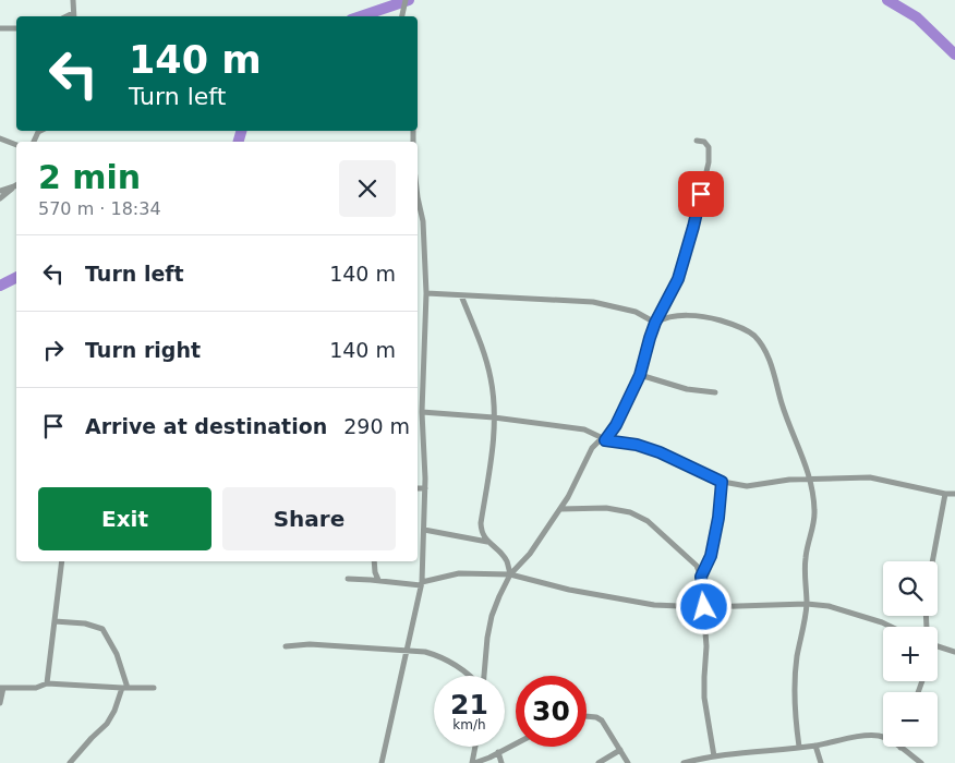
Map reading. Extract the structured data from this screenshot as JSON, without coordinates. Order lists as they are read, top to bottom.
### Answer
{
  "page": {
    "turn": ["140 m", "Turn left"],
    "heading": ["2 min", "570 m · 18:34"],
    "list": [
      {
        "name": "Turn left",
        "value": "140 m"
      },
      {
        "name": "Turn right",
        "value": "140 m"
      },
      {
        "name": "Arrive at destination",
        "value": "290 m"
      }
    ],
    "buttons": ["Exit", "Share"],
    "map_buttons": ["+", "−"],
    "speed": "21 km/h",
    "limit": "30"
  }
}
